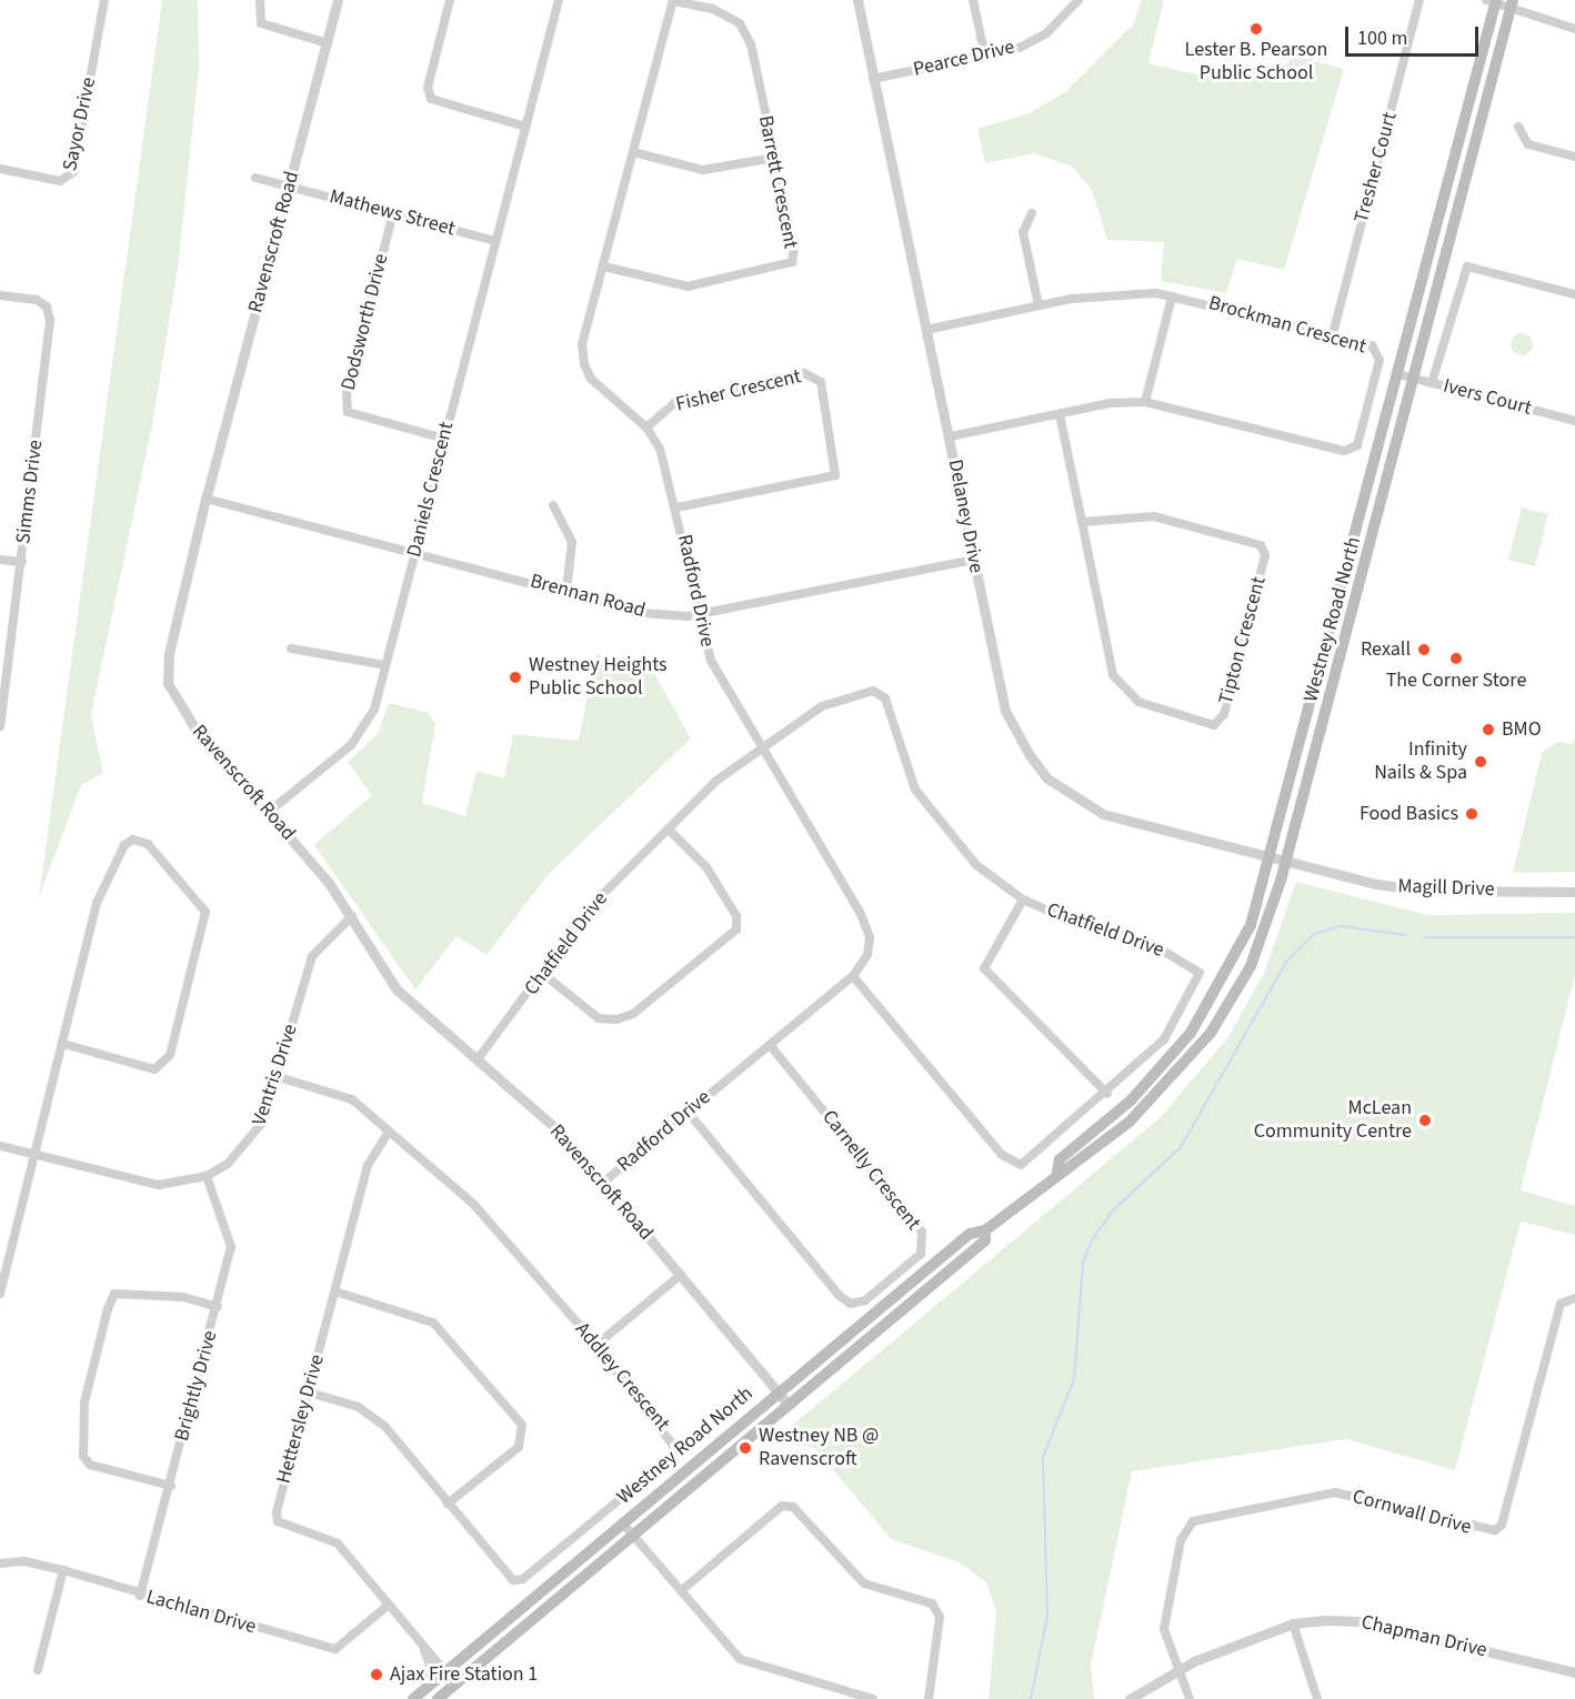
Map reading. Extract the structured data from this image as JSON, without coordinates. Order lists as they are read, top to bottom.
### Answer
{
  "streets": {
    "main road": ["Westney Road North"],
    "street": [
      "Pearce Drive",
      "Sayor Drive",
      "Tresher Court",
      "Barrett Crescent",
      "Mathews Street",
      "Ravenscroft Road",
      "Dodsworth Drive",
      "Brockman Crescent",
      "Fisher Crescent",
      "Ivers Court",
      "Daniels Crescent",
      "Simms Drive",
      "Delaney Drive",
      "Radford Drive",
      "Brennan Road",
      "Tipton Crescent",
      "Magill Drive",
      "Chatfield Drive",
      "Ventris Drive",
      "Carnelly Crescent",
      "Addley Crescent",
      "Brightly Drive",
      "Hettersley Drive",
      "Cornwall Drive",
      "Lachlan Drive",
      "Chapman Drive"
    ]
  },
  "crossings": [
    ["Pearce Drive", "Delaney Drive"],
    ["Tresher Court", "Brockman Crescent"],
    ["Barrett Crescent", "Radford Drive"],
    ["Mathews Street", "Ravenscroft Road"],
    ["Mathews Street", "Dodsworth Drive"],
    ["Mathews Street", "Daniels Crescent"],
    ["Ravenscroft Road", "Daniels Crescent"],
    ["Ravenscroft Road", "Radford Drive"],
    ["Ravenscroft Road", "Brennan Road"],
    ["Ravenscroft Road", "Westney Road North"],
    ["Ravenscroft Road", "Chatfield Drive"],
    ["Ravenscroft Road", "Ventris Drive"],
    ["Dodsworth Drive", "Daniels Crescent"],
    ["Brockman Crescent", "Delaney Drive"],
    ["Brockman Crescent", "Tipton Crescent"],
    ["Fisher Crescent", "Radford Drive"],
    ["Ivers Court", "Westney Road North"],
    ["Daniels Crescent", "Brennan Road"],
    ["Delaney Drive", "Brennan Road"],
    ["Delaney Drive", "Westney Road North"],
    ["Delaney Drive", "Magill Drive"],
    ["Radford Drive", "Brennan Road"],
    ["Radford Drive", "Chatfield Drive"],
    ["Radford Drive", "Carnelly Crescent"],
    ["Westney Road North", "Magill Drive"],
    ["Westney Road North", "Hettersley Drive"],
    ["Ventris Drive", "Addley Crescent"],
    ["Ventris Drive", "Brightly Drive"],
    ["Addley Crescent", "Hettersley Drive"],
    ["Brightly Drive", "Lachlan Drive"],
    ["Hettersley Drive", "Lachlan Drive"],
    ["Cornwall Drive", "Chapman Drive"]
  ],
  "places": [
    "Lester B. Pearson Public School",
    "Rexall",
    "The Corner Store",
    "Westney Heights Public School",
    "BMO",
    "Infinity Nails & Spa",
    "Food Basics",
    "McLean Community Centre",
    "Westney NB @ Ravenscroft",
    "Ajax Fire Station 1"
  ],
  "scale_bar": "100 m"
}
